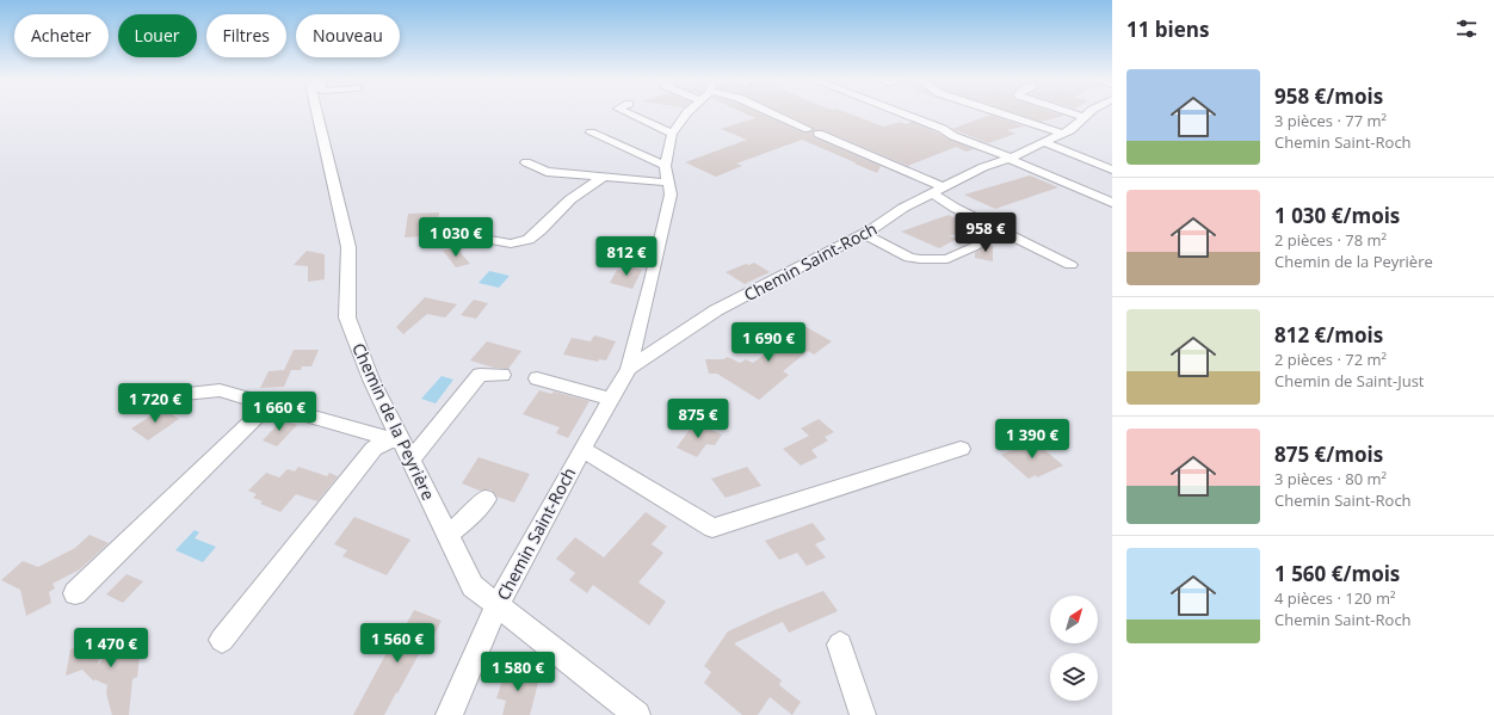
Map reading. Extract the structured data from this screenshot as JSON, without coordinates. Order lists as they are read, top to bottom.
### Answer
{
  "streets": {
    "street": ["Chemin Saint-Roch", "Chemin de la Peyrière"]
  },
  "crossings": [
    ["Chemin Saint-Roch", "Chemin de la Peyrière"]
  ],
  "north": "top right",
  "page": {
    "heading": "11 biens",
    "chip": [
      "Acheter",
      "Louer",
      "Filtres",
      "Nouveau"
    ],
    "list": [
      {
        "name": "958 €/mois",
        "note": "3 pièces · 77 m² · Chemin Saint-Roch"
      },
      {
        "name": "1 030 €/mois",
        "note": "2 pièces · 78 m² · Chemin de la Peyrière"
      },
      {
        "name": "812 €/mois",
        "note": "2 pièces · 72 m² · Chemin de Saint-Just"
      },
      {
        "name": "875 €/mois",
        "note": "3 pièces · 80 m² · Chemin Saint-Roch"
      },
      {
        "name": "1 560 €/mois",
        "note": "4 pièces · 120 m² · Chemin Saint-Roch"
      }
    ],
    "price": [
      "958 €",
      "1 030 €",
      "812 €",
      "1 690 €",
      "1 720 €",
      "1 660 €",
      "875 €",
      "1 390 €",
      "1 560 €",
      "1 470 €",
      "1 580 €"
    ]
  }
}
